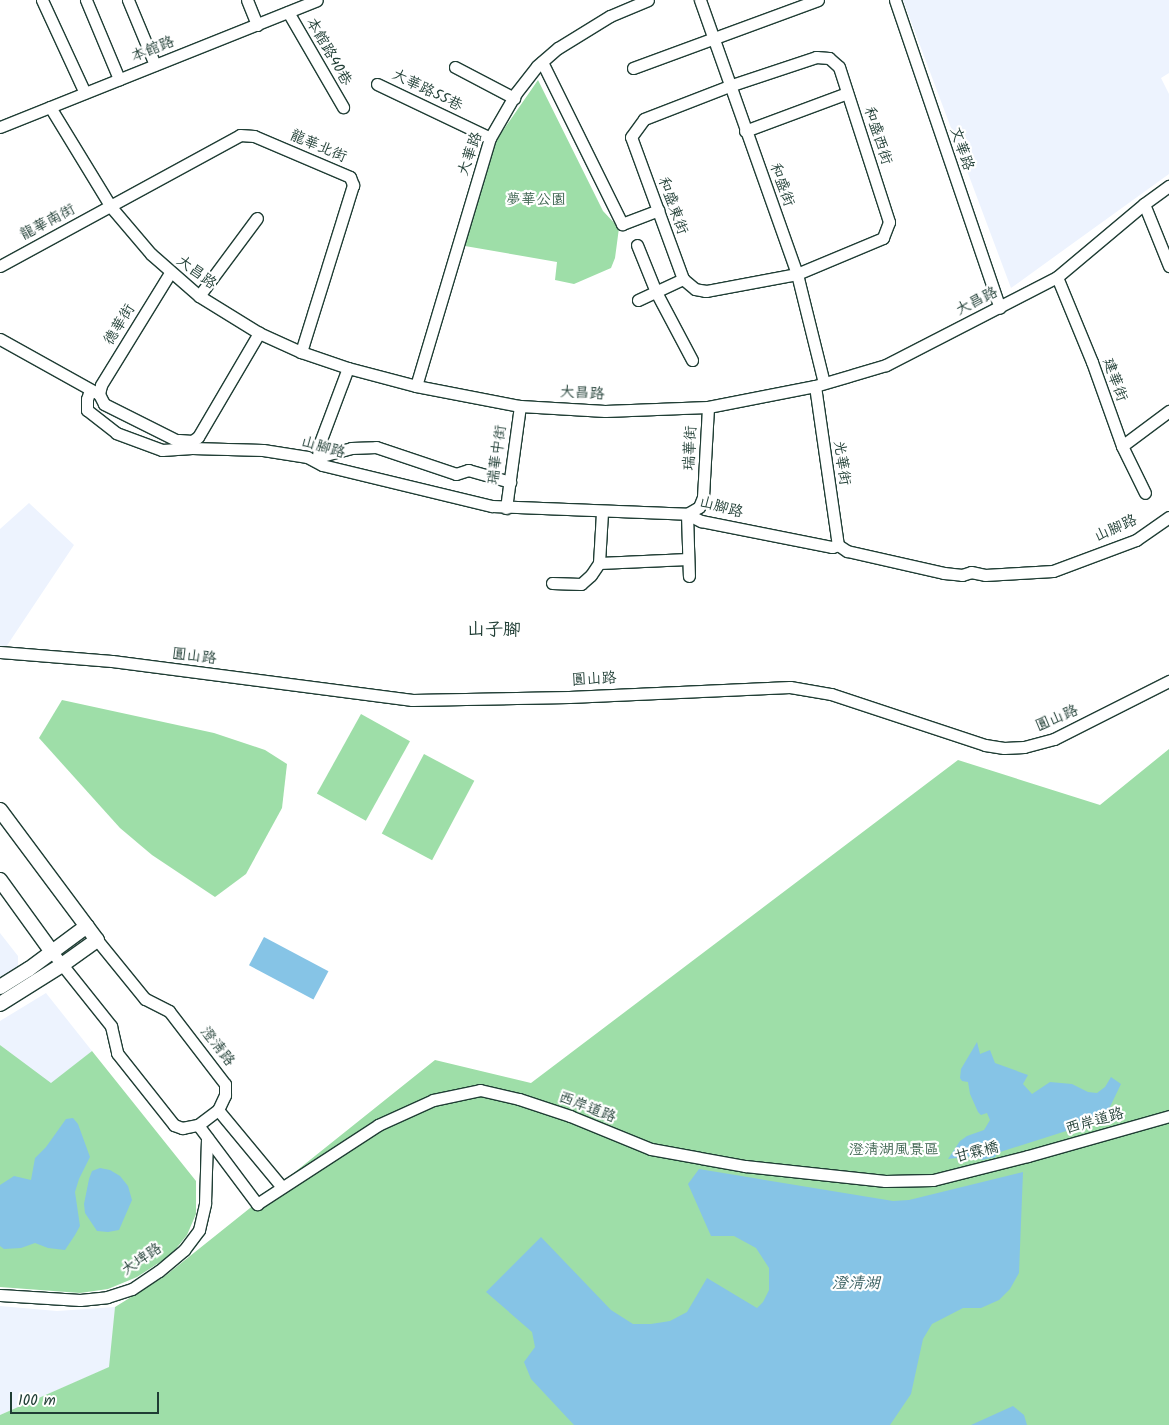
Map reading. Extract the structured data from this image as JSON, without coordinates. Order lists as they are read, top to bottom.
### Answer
{
  "streets": {
    "main road": ["澄清路"],
    "street": [
      "本館路",
      "本館路40巷",
      "大華路55巷",
      "和盛西街",
      "龍華北街",
      "文華路",
      "大華路",
      "和盛街",
      "和盛東街",
      "龍華南街",
      "大昌路",
      "德華街",
      "建華街",
      "山腳路",
      "瑞華街",
      "瑞華中街",
      "光華街",
      "圓山路",
      "西岸道路",
      "甘霖橋",
      "大埤路"
    ]
  },
  "crossings": [
    ["本館路", "本館路40巷"],
    ["本館路", "大昌路"],
    ["大華路55巷", "大華路"],
    ["和盛西街", "和盛街"],
    ["和盛西街", "和盛東街"],
    ["龍華北街", "龍華南街"],
    ["龍華北街", "大昌路"],
    ["文華路", "大昌路"],
    ["大華路", "大昌路"],
    ["和盛街", "和盛東街"],
    ["和盛街", "大昌路"],
    ["和盛街", "光華街"],
    ["龍華南街", "大昌路"],
    ["大昌路", "德華街"],
    ["大昌路", "建華街"],
    ["大昌路", "瑞華街"],
    ["大昌路", "瑞華中街"],
    ["大昌路", "光華街"],
    ["德華街", "山腳路"],
    ["山腳路", "瑞華街"],
    ["山腳路", "瑞華中街"],
    ["山腳路", "光華街"],
    ["西岸道路", "甘霖橋"],
    ["西岸道路", "大埤路"]
  ],
  "districts": ["山子腳"],
  "water": ["澄清湖"],
  "parks": ["夢華公園", "澄清湖風景區"],
  "scale_bar": "100 m"
}
